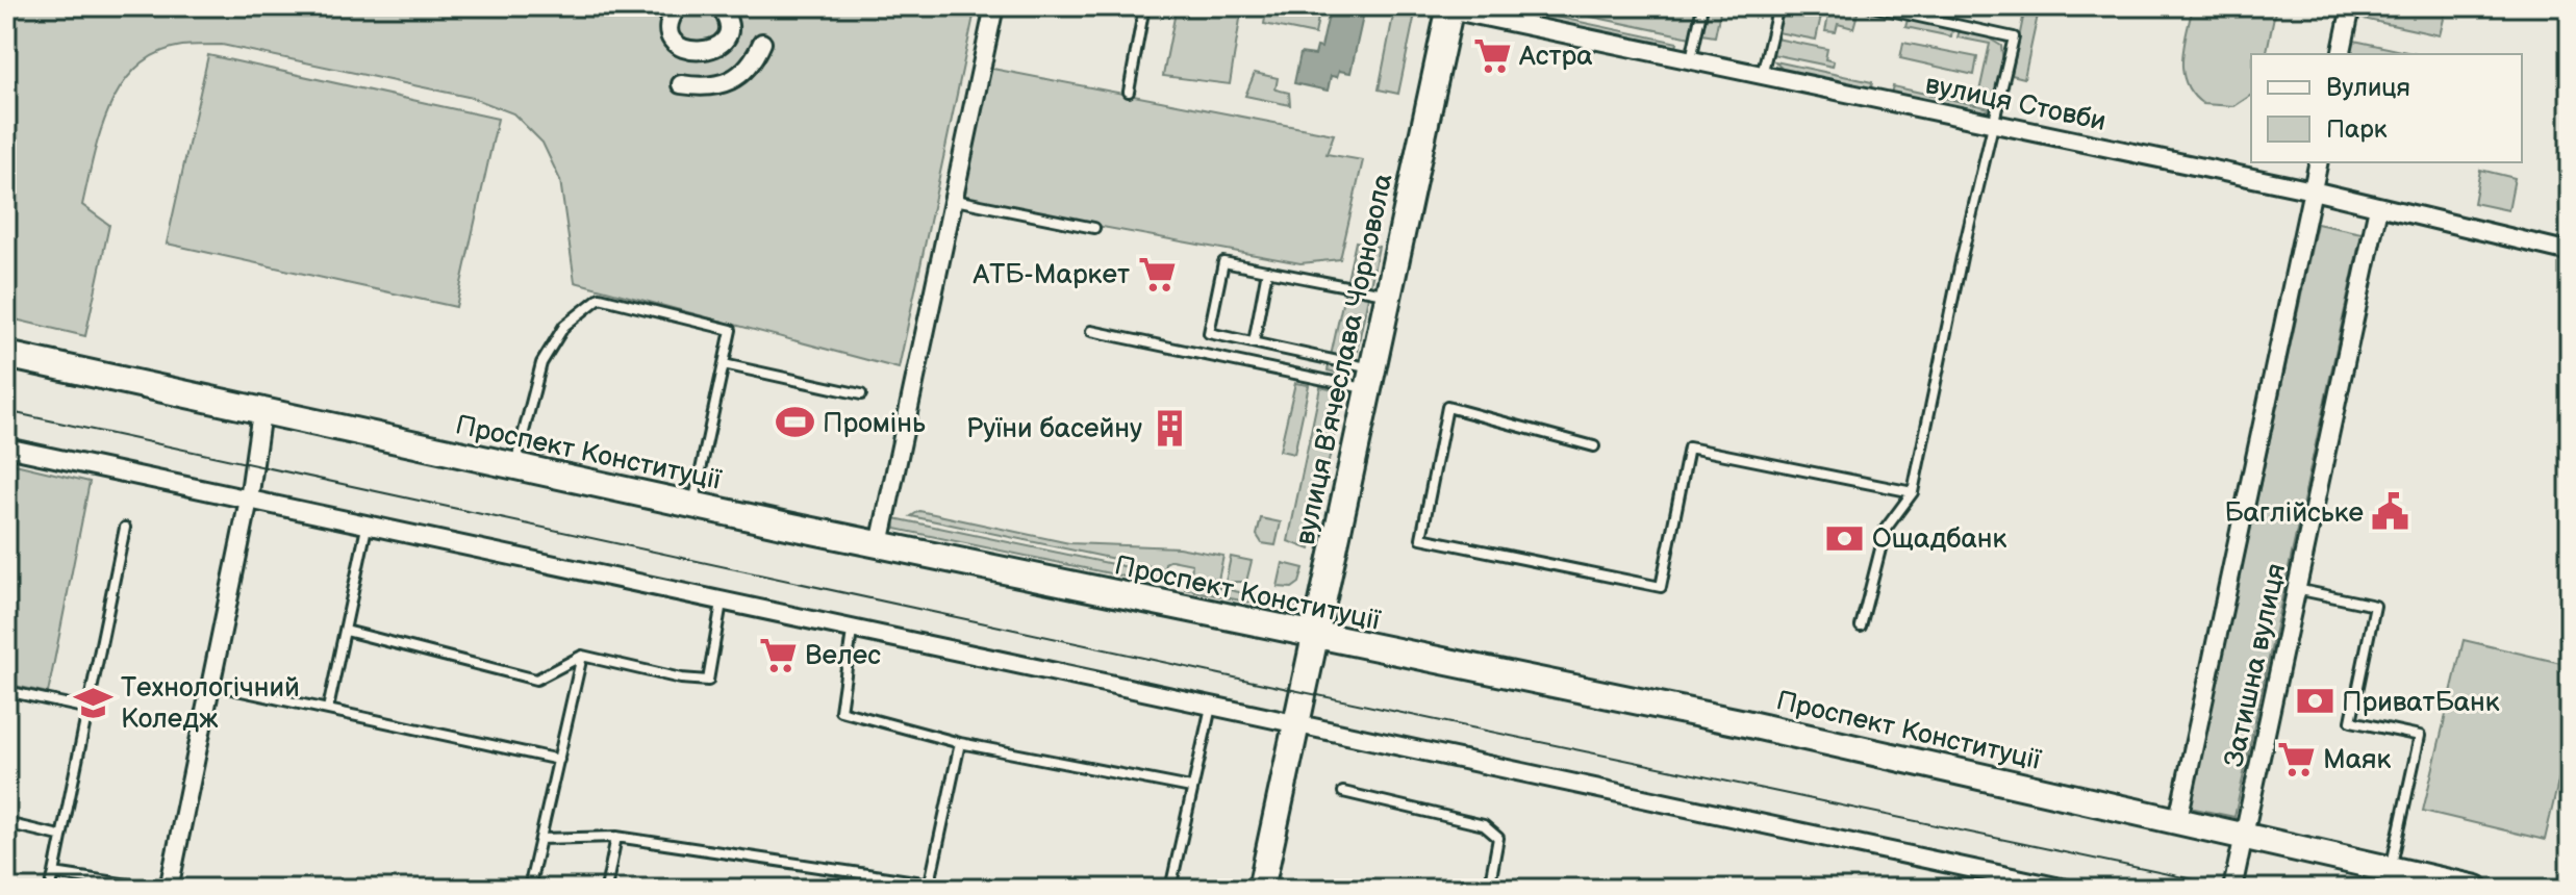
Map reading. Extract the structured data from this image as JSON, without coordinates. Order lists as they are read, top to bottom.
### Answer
{
  "streets": {
    "street": [
      "вулиця Стовби",
      "вулиця Вʼячеслава Чорновола",
      "Проспект Конституції",
      "Затишна вулиця"
    ]
  },
  "crossings": [
    ["вулиця Стовби", "вулиця Вʼячеслава Чорновола"],
    ["вулиця Стовби", "Затишна вулиця"],
    ["вулиця Вʼячеслава Чорновола", "Проспект Конституції"],
    ["Проспект Конституції", "Затишна вулиця"]
  ],
  "places": {
    "supermarket": [
      "Астра",
      "АТБ-Маркет",
      "Велес",
      "Маяк"
    ],
    "sports": ["Промінь"],
    "building": ["Руїни басейну"],
    "public building": ["Баглійське"],
    "bank": ["Ощадбанк", "ПриватБанк"],
    "school or university": ["Технологічний Коледж"]
  },
  "legend": ["Вулиця", "Парк"]
}
